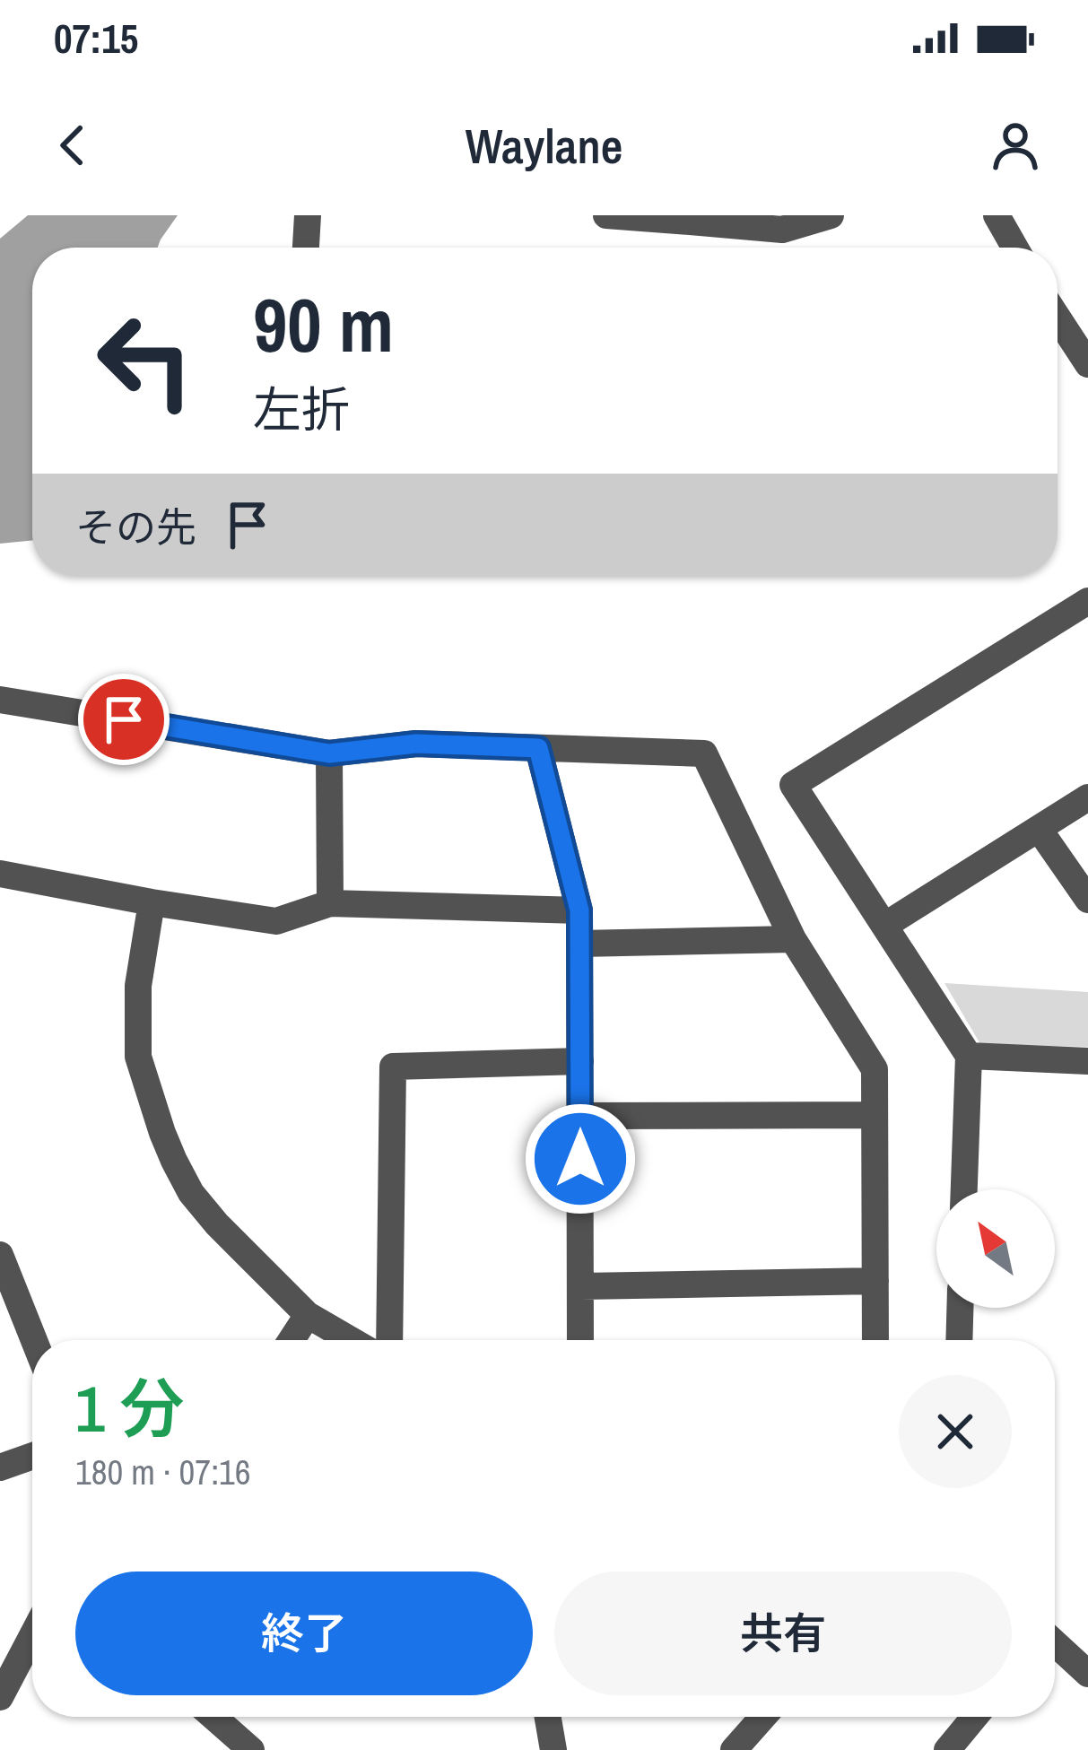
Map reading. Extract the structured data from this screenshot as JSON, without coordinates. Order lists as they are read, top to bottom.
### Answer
{
  "north": "top left",
  "page": {
    "status": "07:15",
    "header": "Waylane",
    "turn": ["90 m", "左折"],
    "then": "その先",
    "heading": ["1 分", "180 m · 07:16"],
    "buttons": ["終了", "共有"]
  }
}
